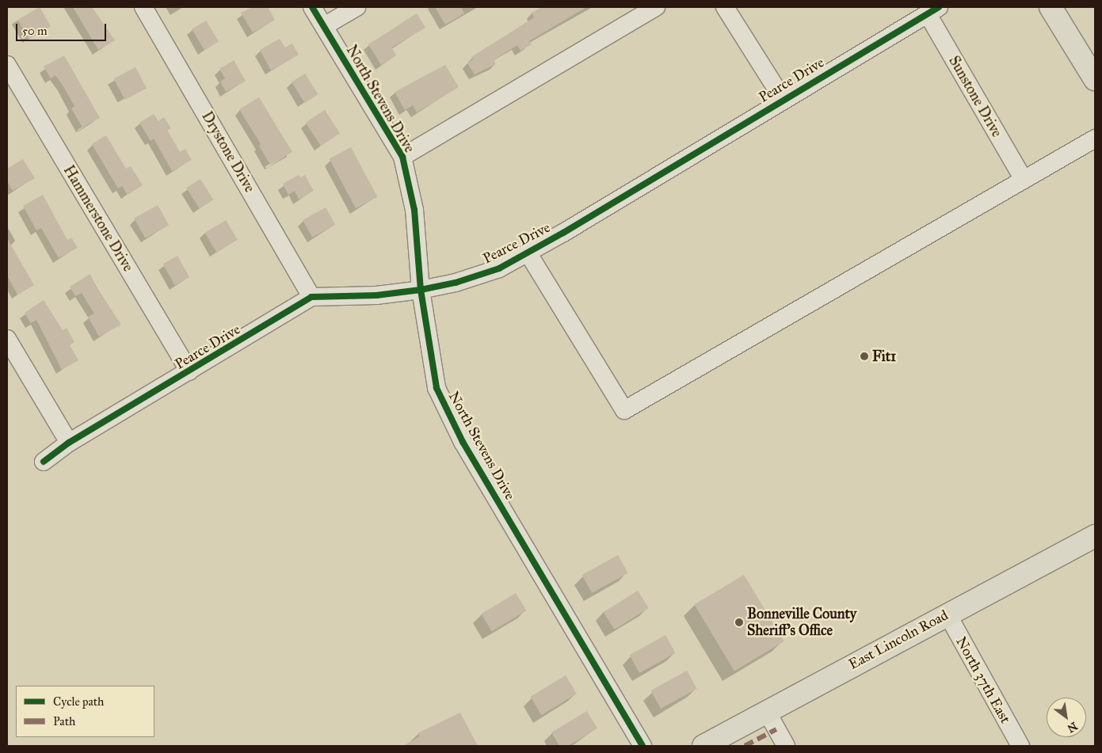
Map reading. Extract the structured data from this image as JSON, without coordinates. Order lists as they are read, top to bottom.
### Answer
{
  "streets": {
    "main road": ["East Lincoln Road"],
    "street": [
      "Pearce Drive",
      "Sunstone Drive",
      "North Stevens Drive",
      "Drystone Drive",
      "Hammerstone Drive",
      "North 37th East"
    ]
  },
  "crossings": [
    ["Pearce Drive", "Sunstone Drive"],
    ["Pearce Drive", "North Stevens Drive"],
    ["Pearce Drive", "Drystone Drive"],
    ["Pearce Drive", "Hammerstone Drive"],
    ["East Lincoln Road", "North 37th East"]
  ],
  "places": ["Fit1", "Bonneville County Sheriff's Office"],
  "legend": ["Cycle path", "Path"],
  "scale_bar": "50 m",
  "north": "bottom right"
}
